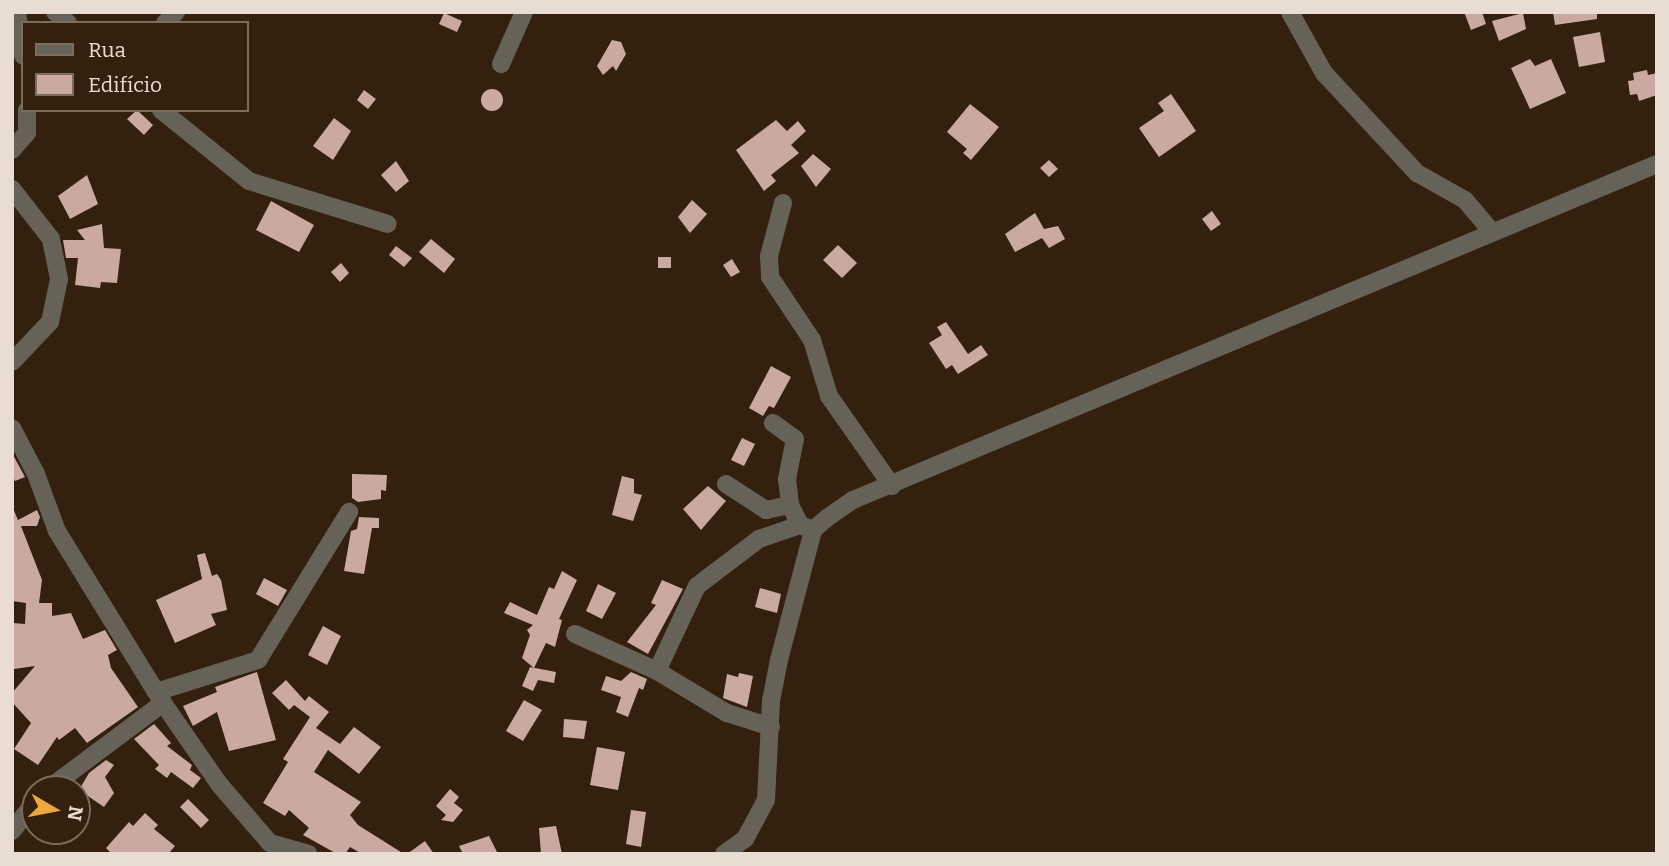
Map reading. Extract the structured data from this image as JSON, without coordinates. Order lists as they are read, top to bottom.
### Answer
{
  "legend": ["Rua", "Edifício"],
  "north": "right"
}
